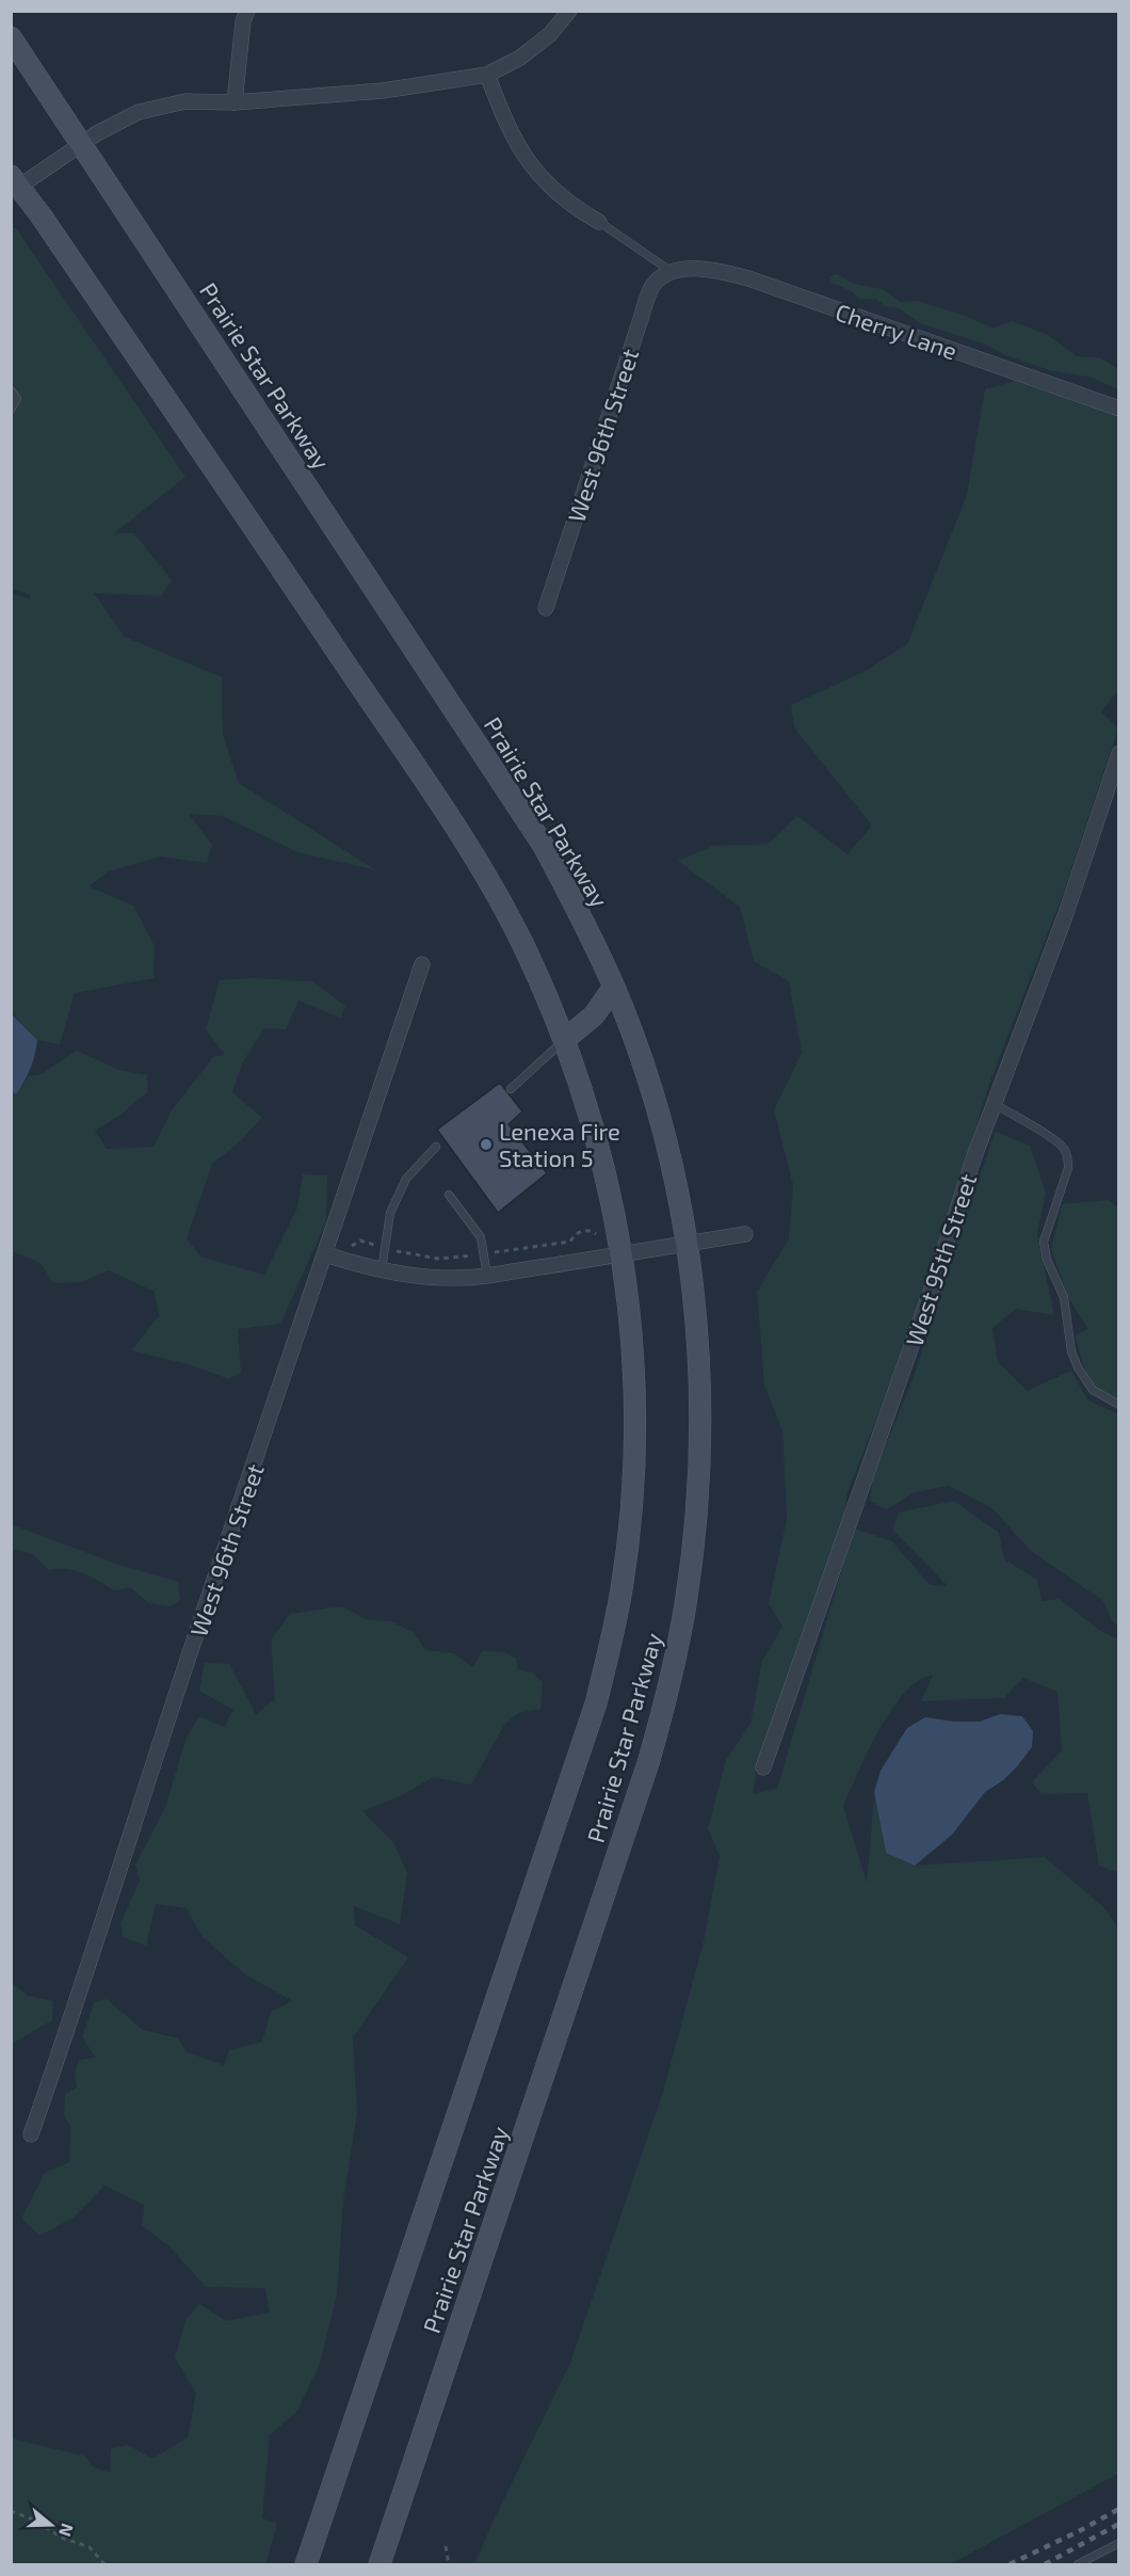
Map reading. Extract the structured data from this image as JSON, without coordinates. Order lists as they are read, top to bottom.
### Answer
{
  "streets": {
    "main road": ["Prairie Star Parkway"],
    "street": ["Cherry Lane", "West 96th Street", "West 95th Street"]
  },
  "crossings": [
    ["Cherry Lane", "West 96th Street"]
  ],
  "places": ["Lenexa Fire Station 5"],
  "north": "right"
}
